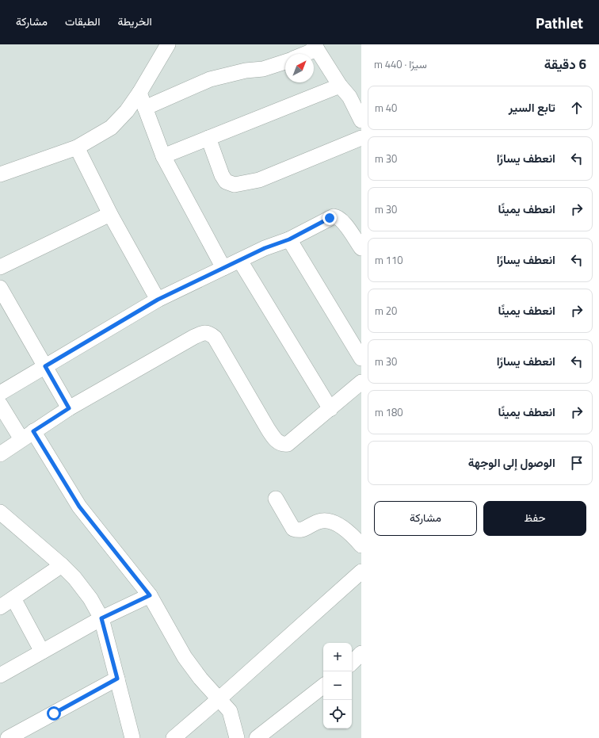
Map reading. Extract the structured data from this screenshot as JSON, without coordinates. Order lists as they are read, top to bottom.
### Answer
{
  "north": "top right",
  "page": {
    "header": "Pathlet",
    "nav": ["الخريطة", "الطبقات", "مشاركة"],
    "heading": ["6 دقيقة", "سيرًا · 440 m"],
    "list": [
      ["تابع السير", "40 m"],
      ["انعطف يسارًا", "30 m"],
      ["انعطف يمينًا", "30 m"],
      ["انعطف يسارًا", "110 m"],
      ["انعطف يمينًا", "20 m"],
      ["انعطف يسارًا", "30 m"],
      ["انعطف يمينًا", "180 m"],
      "الوصول إلى الوجهة"
    ],
    "buttons": ["حفظ", "مشاركة"],
    "map_buttons": ["+", "−"]
  }
}
